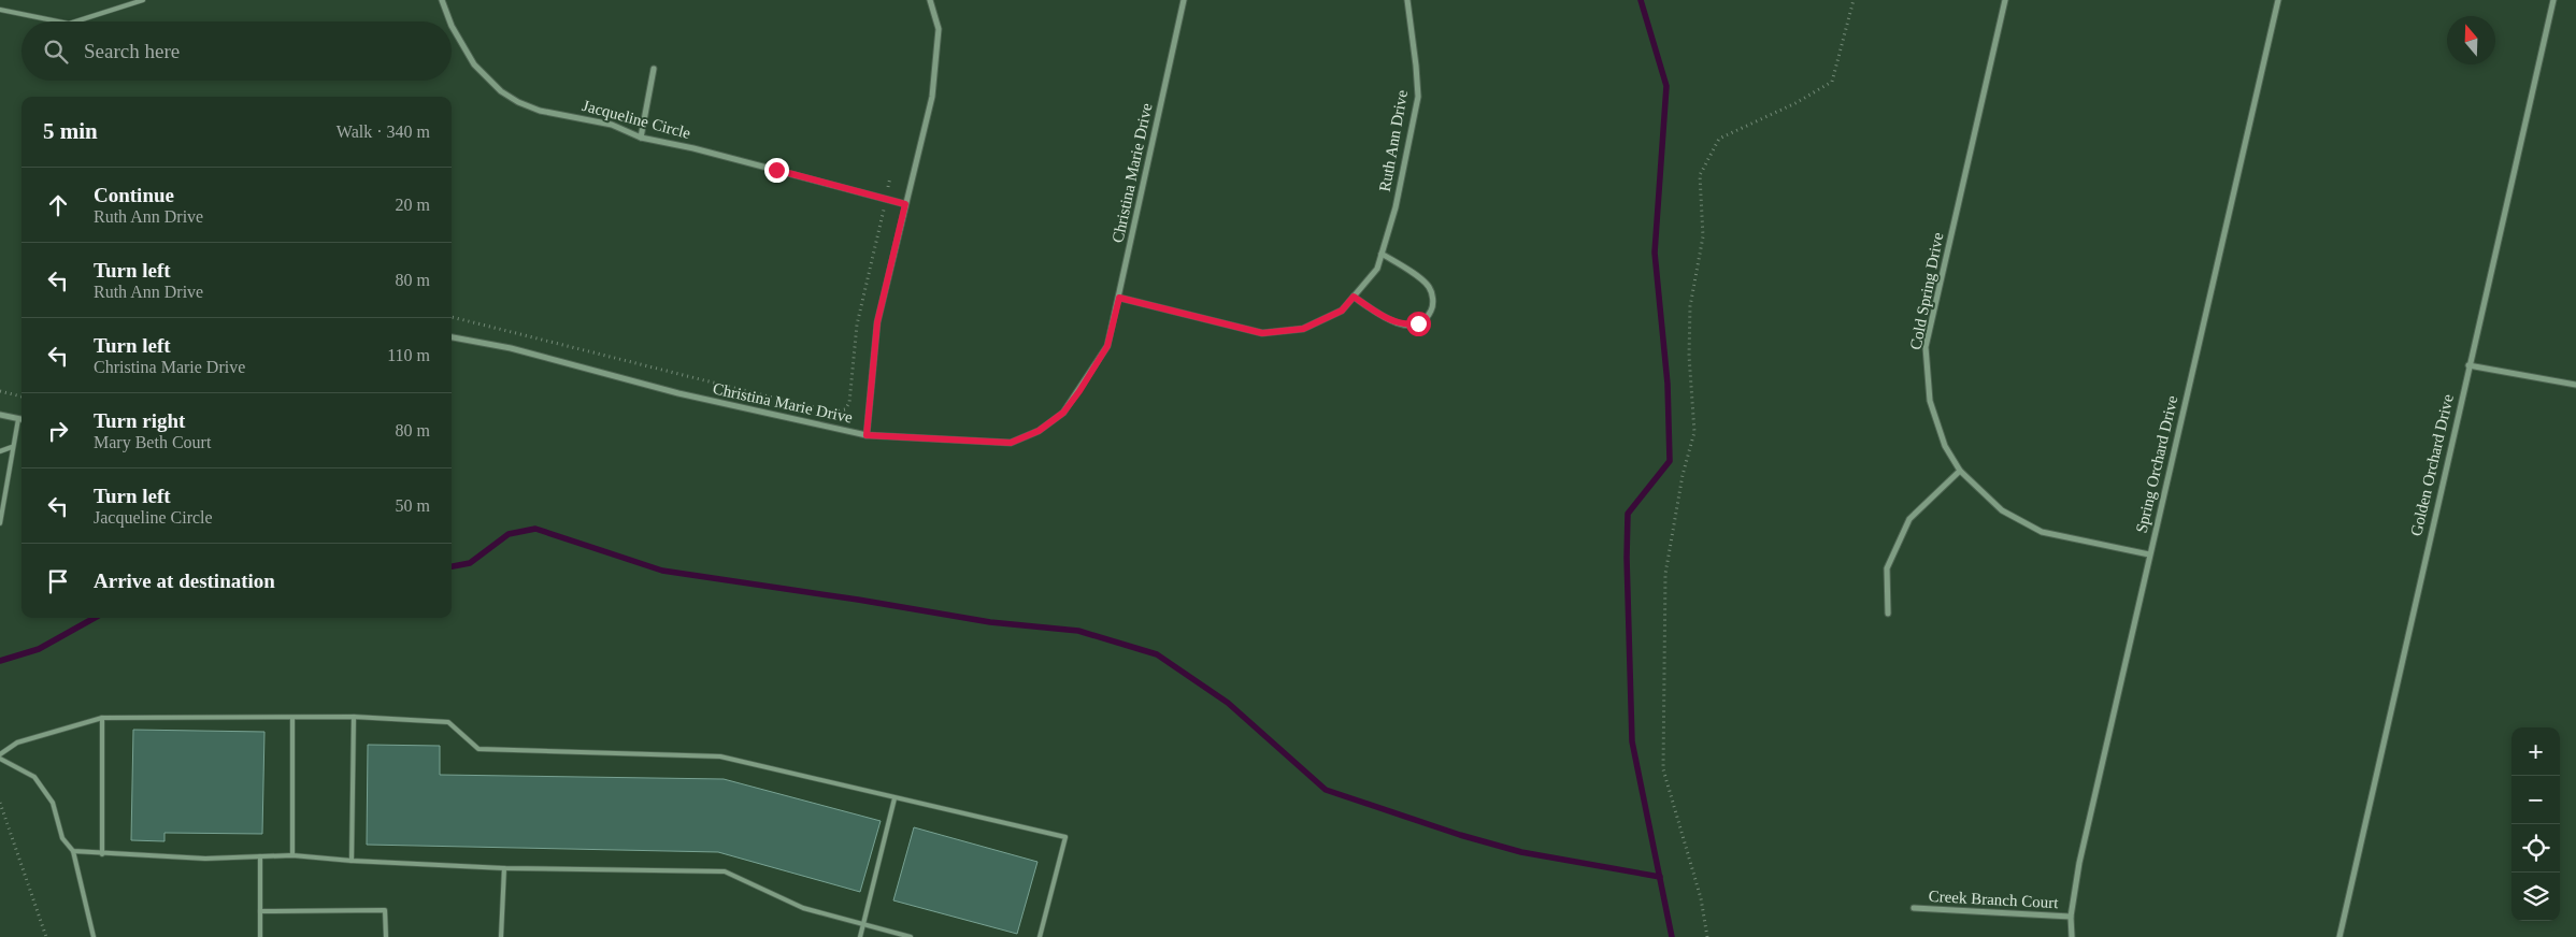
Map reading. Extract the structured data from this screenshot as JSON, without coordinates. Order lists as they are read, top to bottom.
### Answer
{
  "streets": {
    "street": [
      "Jacqueline Circle",
      "Ruth Ann Drive",
      "Christina Marie Drive",
      "Cold Spring Drive",
      "Spring Orchard Drive",
      "Golden Orchard Drive",
      "Creek Branch Court"
    ]
  },
  "crossings": [
    ["Ruth Ann Drive", "Christina Marie Drive"],
    ["Cold Spring Drive", "Spring Orchard Drive"],
    ["Spring Orchard Drive", "Creek Branch Court"]
  ],
  "north": "top",
  "page": {
    "search": "Search here",
    "heading": ["5 min", "Walk · 340 m"],
    "list": [
      ["Continue", "Ruth Ann Drive", "20 m"],
      ["Turn left", "Ruth Ann Drive", "80 m"],
      ["Turn left", "Christina Marie Drive", "110 m"],
      ["Turn right", "Mary Beth Court", "80 m"],
      ["Turn left", "Jacqueline Circle", "50 m"],
      "Arrive at destination"
    ],
    "map_buttons": ["+", "−"]
  }
}
